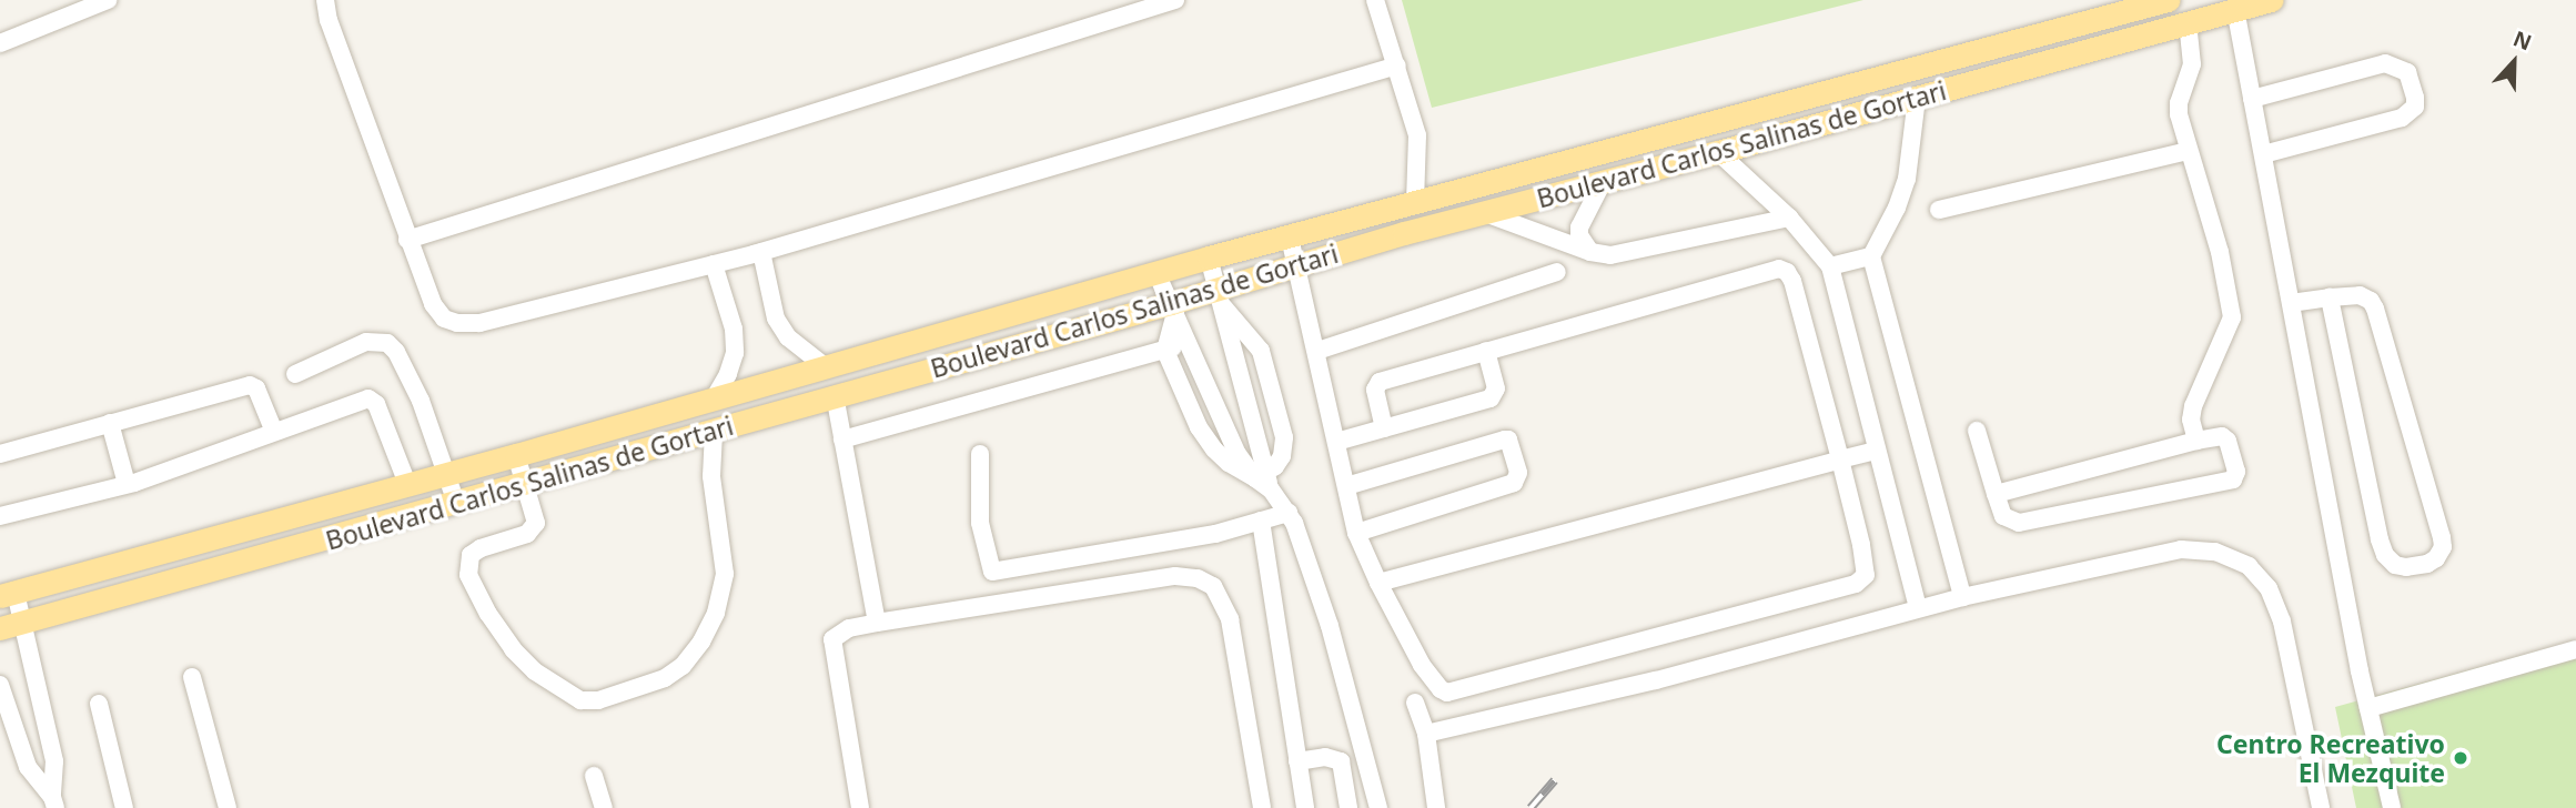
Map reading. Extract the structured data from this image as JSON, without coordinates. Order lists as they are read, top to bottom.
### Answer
{
  "streets": {
    "main road": ["Boulevard Carlos Salinas de Gortari"]
  },
  "places": ["Centro Recreativo El Mezquite"],
  "north": "top"
}
